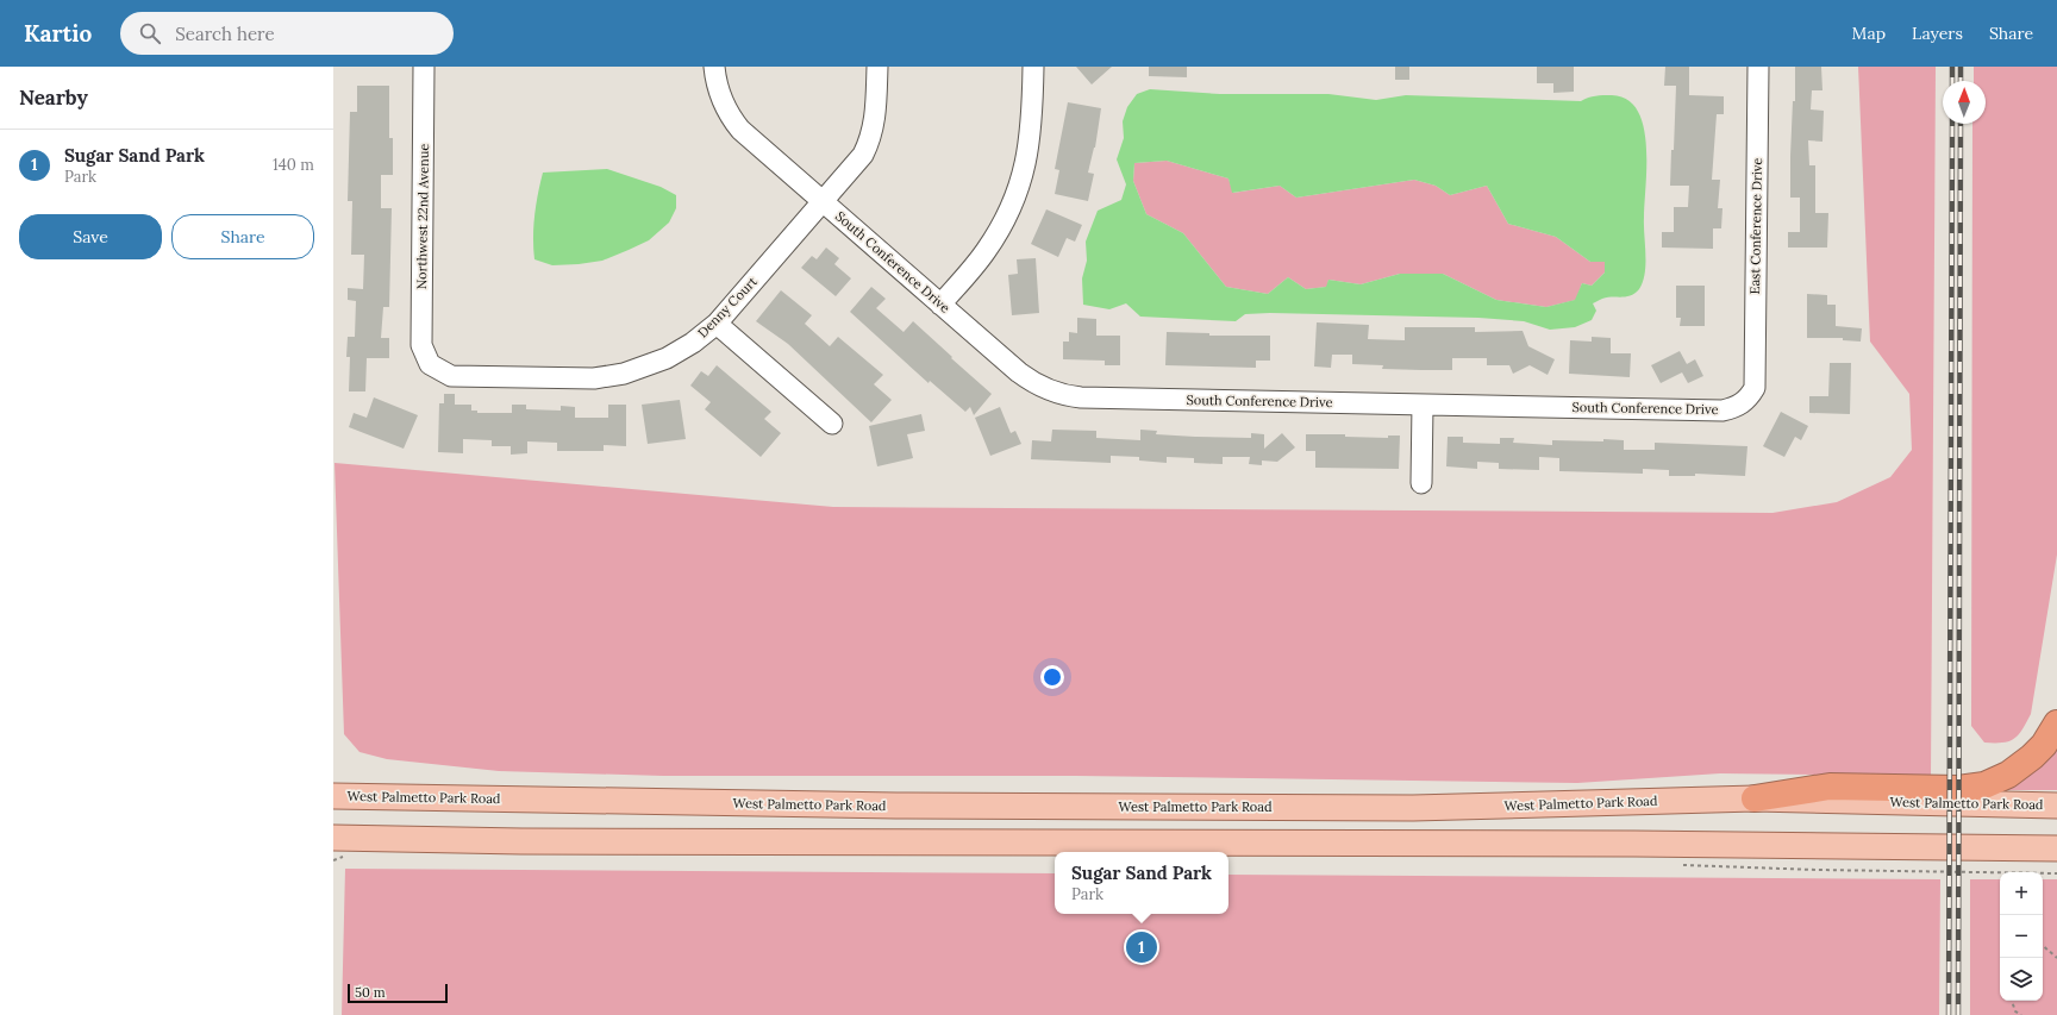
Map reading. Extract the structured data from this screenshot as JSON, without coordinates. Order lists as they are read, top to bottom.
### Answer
{
  "streets": {
    "main road": ["West Palmetto Park Road"],
    "street": [
      "Northwest 22nd Avenue",
      "East Conference Drive",
      "South Conference Drive",
      "Denny Court"
    ]
  },
  "crossings": [
    ["Northwest 22nd Avenue", "Denny Court"],
    ["East Conference Drive", "South Conference Drive"],
    ["South Conference Drive", "Denny Court"]
  ],
  "scale_bar": "50 m",
  "north": "top",
  "page": {
    "header": "Kartio",
    "search": "Search here",
    "nav": ["Map", "Layers", "Share"],
    "heading": "Nearby",
    "list": [
      {
        "mark": "1",
        "name": "Sugar Sand Park",
        "note": "Park",
        "value": "140 m"
      }
    ],
    "buttons": ["Save", "Share"],
    "popup": ["Sugar Sand Park", "Park"],
    "map_buttons": ["+", "−"],
    "pins": "1",
    "scale": "50 m"
  }
}
